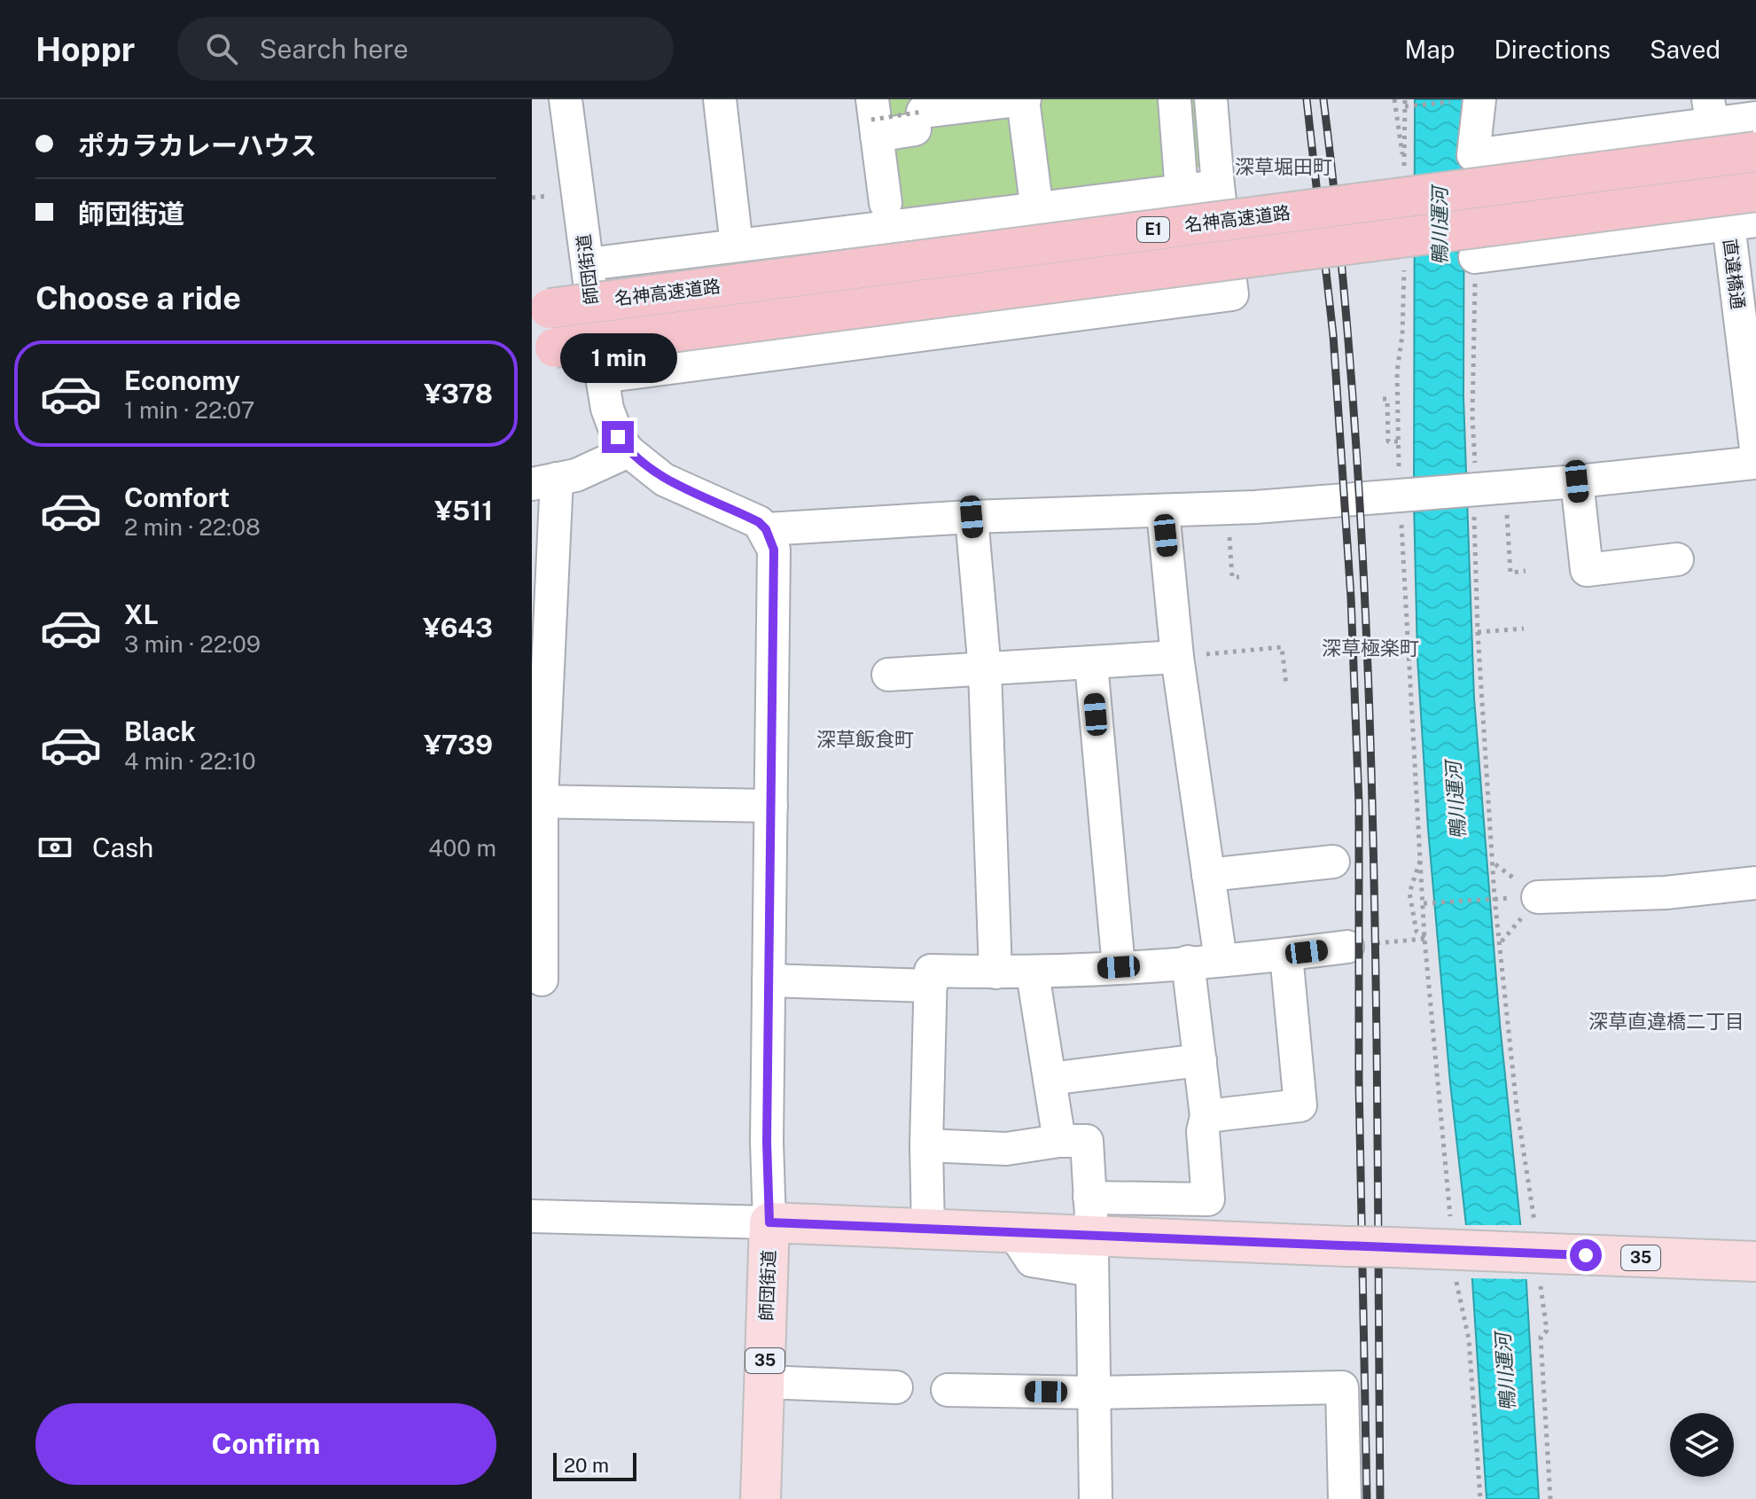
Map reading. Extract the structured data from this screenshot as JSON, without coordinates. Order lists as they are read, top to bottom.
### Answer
{
  "streets": {
    "highway": ["名神高速道路", "E1"],
    "main road": ["師団街道", "35"],
    "street": ["直違橋通"]
  },
  "crossings": [
    ["師団街道", "35"]
  ],
  "districts": [
    "深草堀田町",
    "深草極楽町",
    "深草飯食町",
    "深草直違橋二丁目"
  ],
  "water": ["鴨川運河"],
  "scale_bar": "20 m",
  "page": {
    "header": "Hoppr",
    "search": "Search here",
    "nav": ["Map", "Directions", "Saved"],
    "banner": ["ポカラカレーハウス", "師団街道"],
    "heading": "Choose a ride",
    "bubble": "1 min",
    "list": [
      {
        "name": "Economy",
        "note": "1 min · 22:07",
        "value": "¥378"
      },
      {
        "name": "Comfort",
        "note": "2 min · 22:08",
        "value": "¥511"
      },
      {
        "name": "XL",
        "note": "3 min · 22:09",
        "value": "¥643"
      },
      {
        "name": "Black",
        "note": "4 min · 22:10",
        "value": "¥739"
      }
    ],
    "pay": ["Cash", "400 m"],
    "buttons": "Confirm",
    "scale": "20 m"
  }
}
